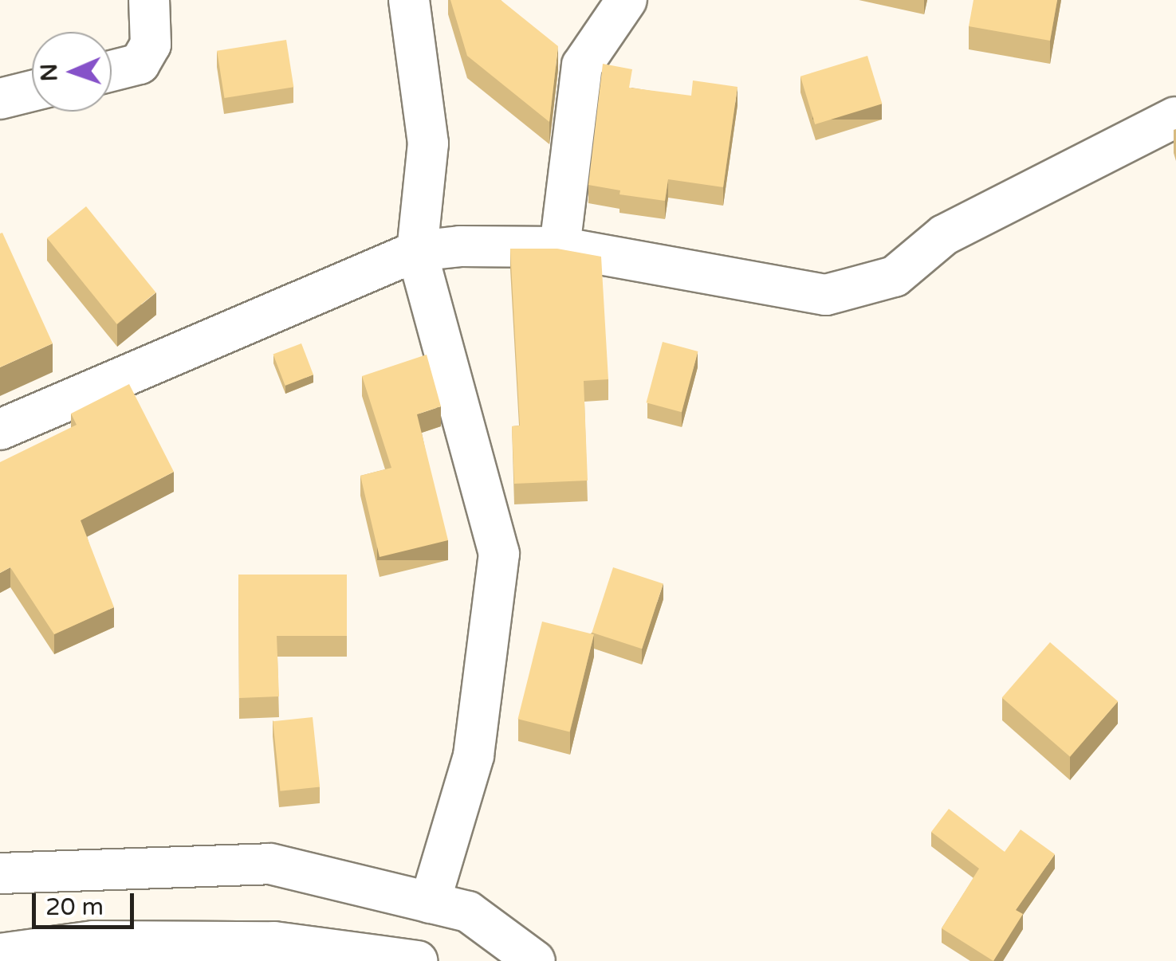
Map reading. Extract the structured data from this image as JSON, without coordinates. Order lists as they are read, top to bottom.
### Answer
{
  "scale_bar": "20 m",
  "north": "left"
}
